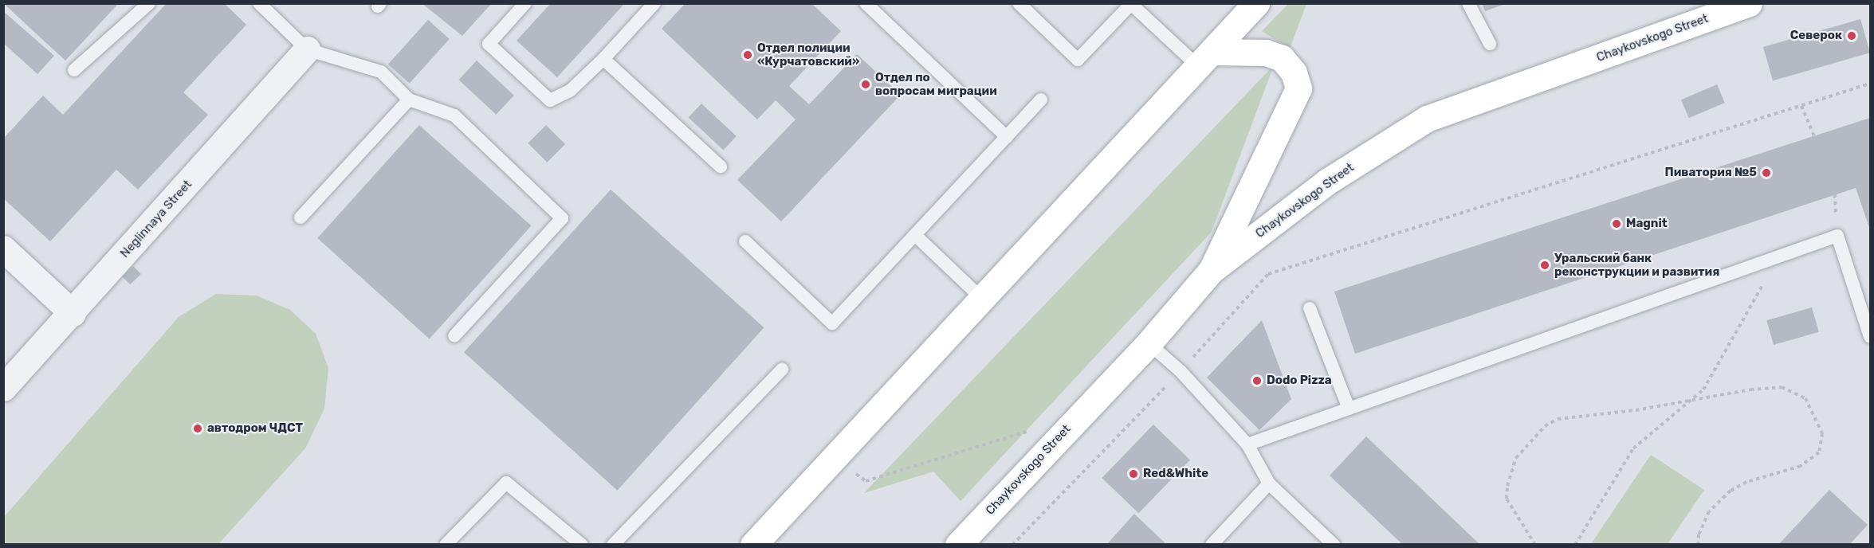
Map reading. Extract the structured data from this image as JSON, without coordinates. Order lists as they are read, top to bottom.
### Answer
{
  "streets": {
    "main road": ["Chaykovskogo Street"],
    "street": ["Neglinnaya Street"]
  },
  "places": [
    "Северок",
    "Отдел полиции «Курчатовский»",
    "Отдел по вопросам миграции",
    "Пиватория №5",
    "Magnit",
    "Уральский банк реконструкции и развития",
    "Dodo Pizza",
    "автодром ЧДСТ",
    "Red&White"
  ]
}
